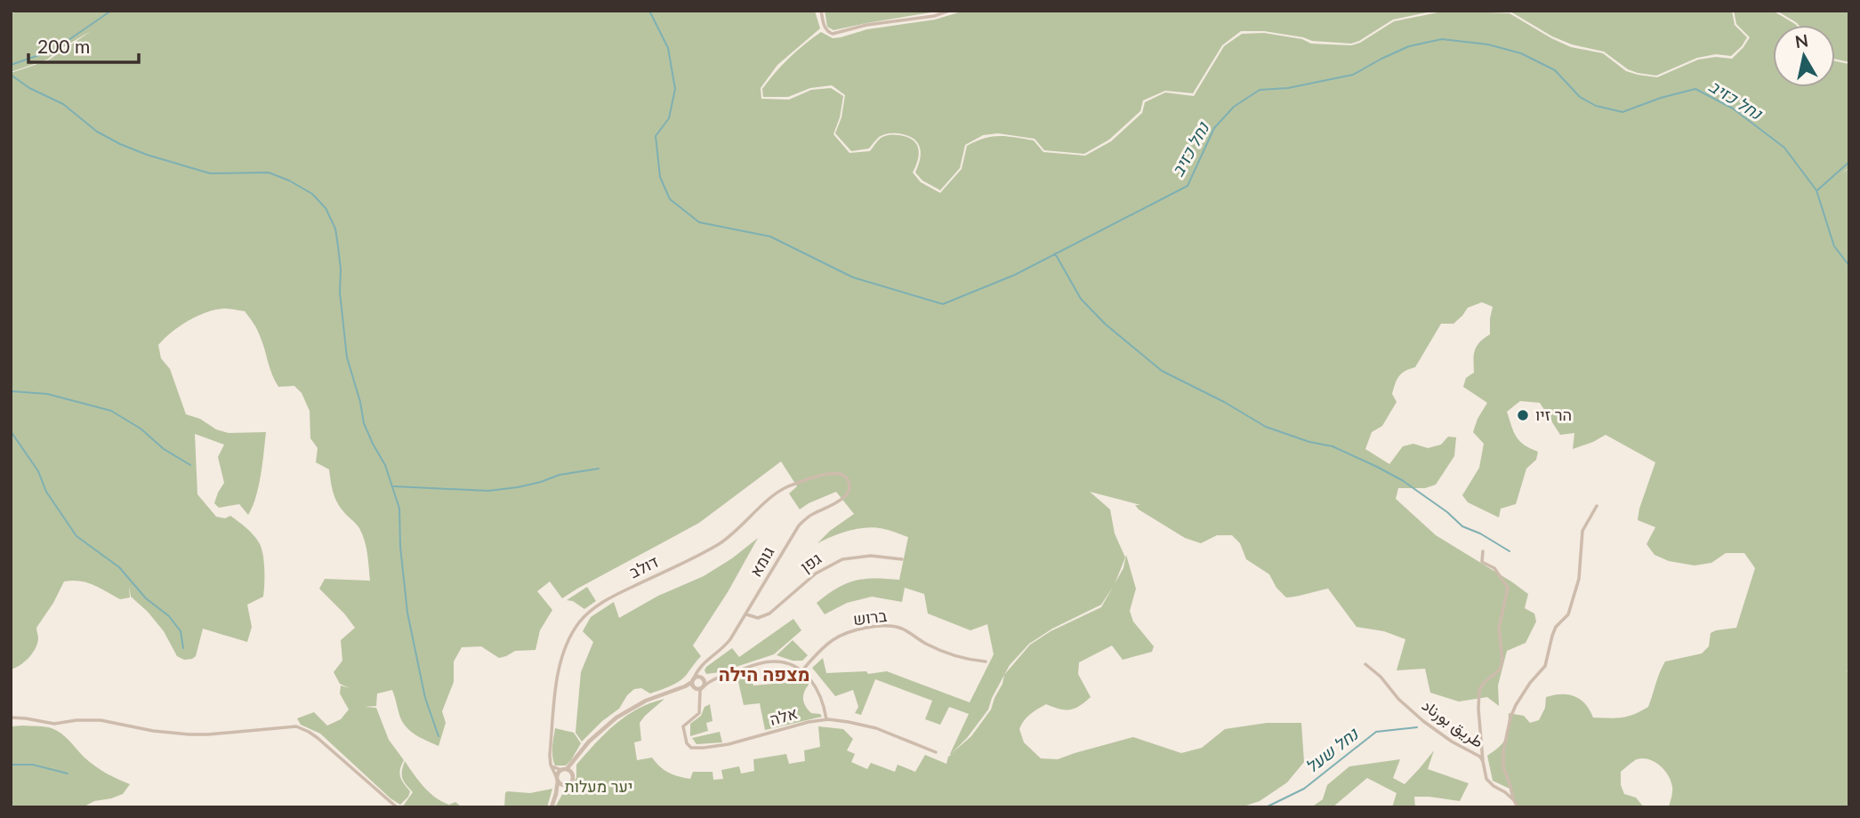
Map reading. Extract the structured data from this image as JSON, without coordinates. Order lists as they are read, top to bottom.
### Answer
{
  "streets": {
    "street": [
      "גומא",
      "גפן",
      "דולב",
      "ברוש",
      "אלה",
      "طريق بورناد"
    ]
  },
  "crossings": [
    ["גומא", "גפן"],
    ["גומא", "דולב"]
  ],
  "districts": ["מצפה הילה"],
  "water": ["נחל כזיב", "נחל שעל"],
  "parks": ["יער מעלות"],
  "places": ["הר זיו"],
  "scale_bar": "200 m",
  "north": "top"
}
